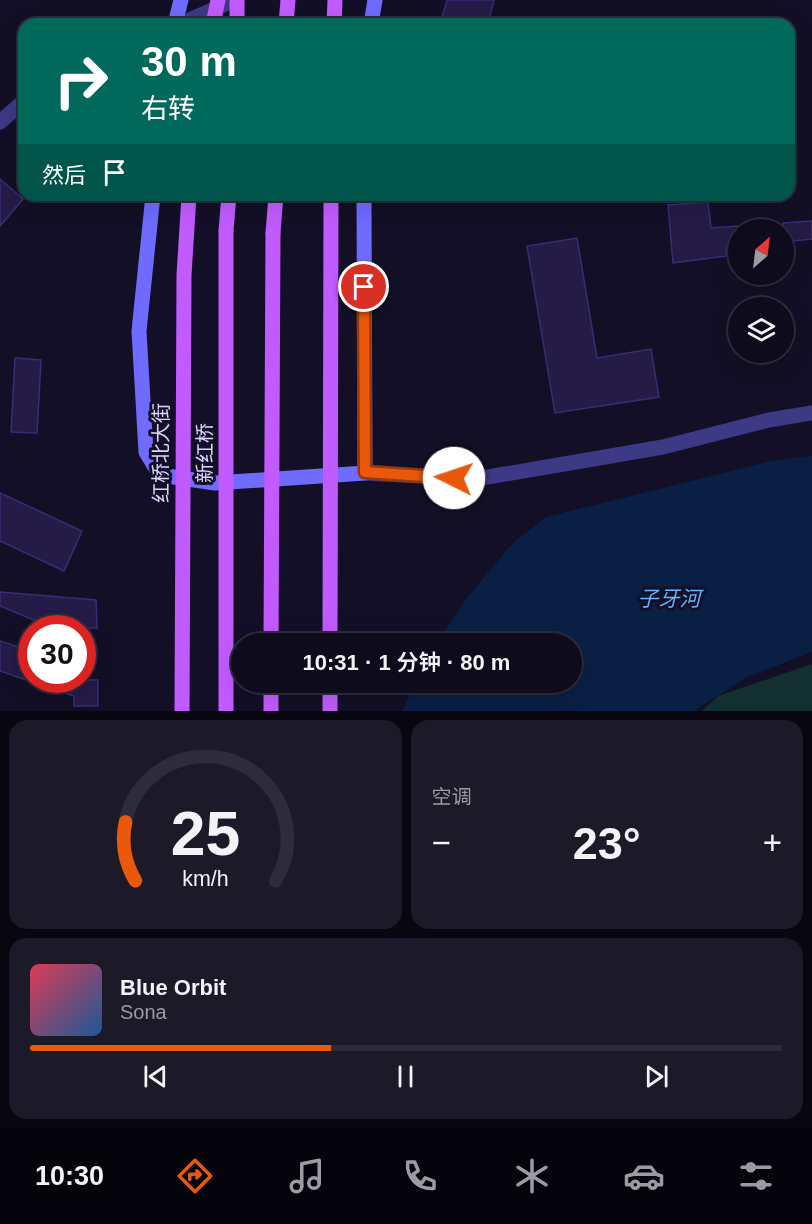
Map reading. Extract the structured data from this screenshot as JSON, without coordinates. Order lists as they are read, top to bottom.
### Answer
{
  "streets": {
    "main road": ["红桥北大街", "新红桥"]
  },
  "water": ["子牙河"],
  "north": "top right",
  "page": {
    "turn": ["30 m", "右转"],
    "then": "然后",
    "limit": "30",
    "trip": "10:31 · 1 分钟 · 80 m",
    "tile": "空调",
    "heat": ["−", "23°", "+"],
    "song": ["Blue Orbit", "Sona"],
    "tabs": "10:30",
    "gauge": ["25", "km/h"]
  }
}
